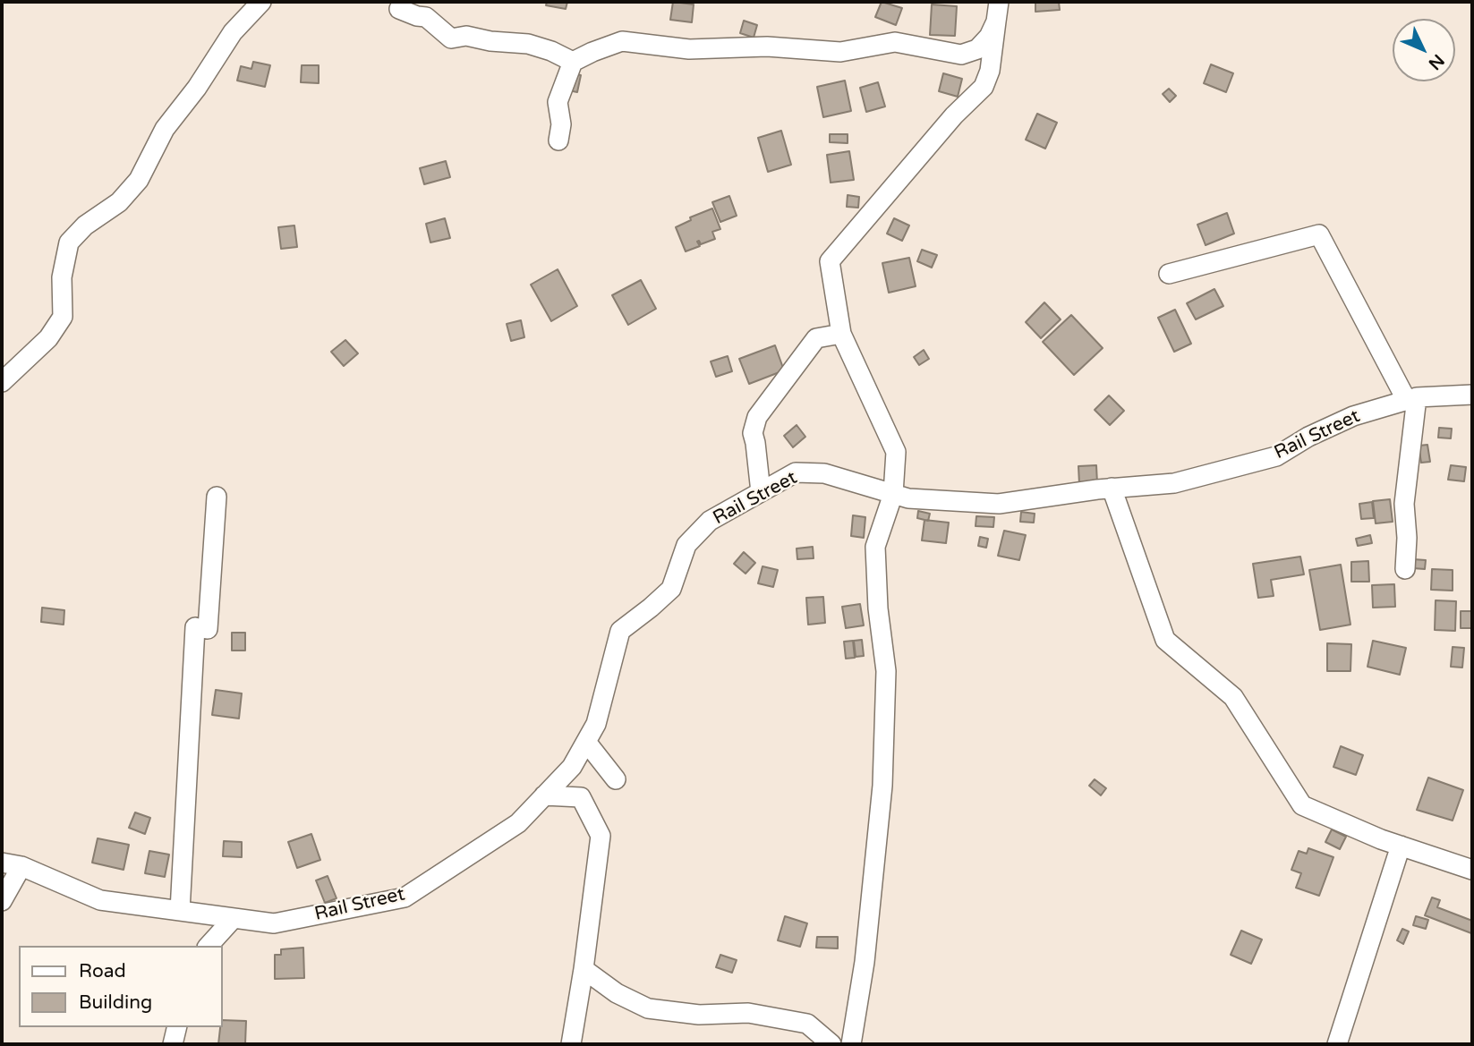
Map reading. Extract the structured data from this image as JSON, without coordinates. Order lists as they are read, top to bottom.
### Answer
{
  "streets": {
    "street": ["Rail Street"]
  },
  "legend": ["Road", "Building"],
  "north": "bottom right"
}
